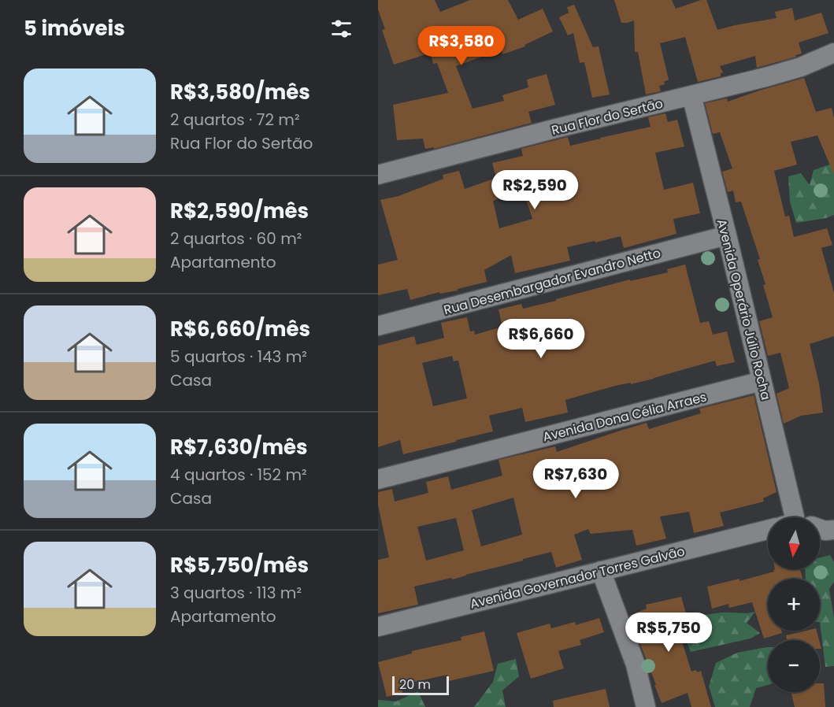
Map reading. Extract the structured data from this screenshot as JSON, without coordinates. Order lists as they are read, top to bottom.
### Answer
{
  "streets": {
    "street": [
      "Rua Flor do Sertão",
      "Rua Desembargador Evandro Netto",
      "Avenida Operário Júlio Rocha",
      "Avenida Dona Célia Arraes",
      "Avenida Governador Torres Galvão"
    ]
  },
  "crossings": [
    ["Rua Flor do Sertão", "Avenida Operário Júlio Rocha"],
    ["Rua Desembargador Evandro Netto", "Avenida Operário Júlio Rocha"],
    ["Avenida Operário Júlio Rocha", "Avenida Dona Célia Arraes"]
  ],
  "scale_bar": "20 m",
  "north": "bottom",
  "page": {
    "heading": "5 imóveis",
    "price": [
      "R$3,580",
      "R$2,590",
      "R$6,660",
      "R$7,630",
      "R$5,750"
    ],
    "list": [
      {
        "name": "R$3,580/mês",
        "note": "2 quartos · 72 m² · Rua Flor do Sertão"
      },
      {
        "name": "R$2,590/mês",
        "note": "2 quartos · 60 m² · Apartamento"
      },
      {
        "name": "R$6,660/mês",
        "note": "5 quartos · 143 m² · Casa"
      },
      {
        "name": "R$7,630/mês",
        "note": "4 quartos · 152 m² · Casa"
      },
      {
        "name": "R$5,750/mês",
        "note": "3 quartos · 113 m² · Apartamento"
      }
    ],
    "map_buttons": ["+", "−"],
    "scale": "20 m"
  }
}
